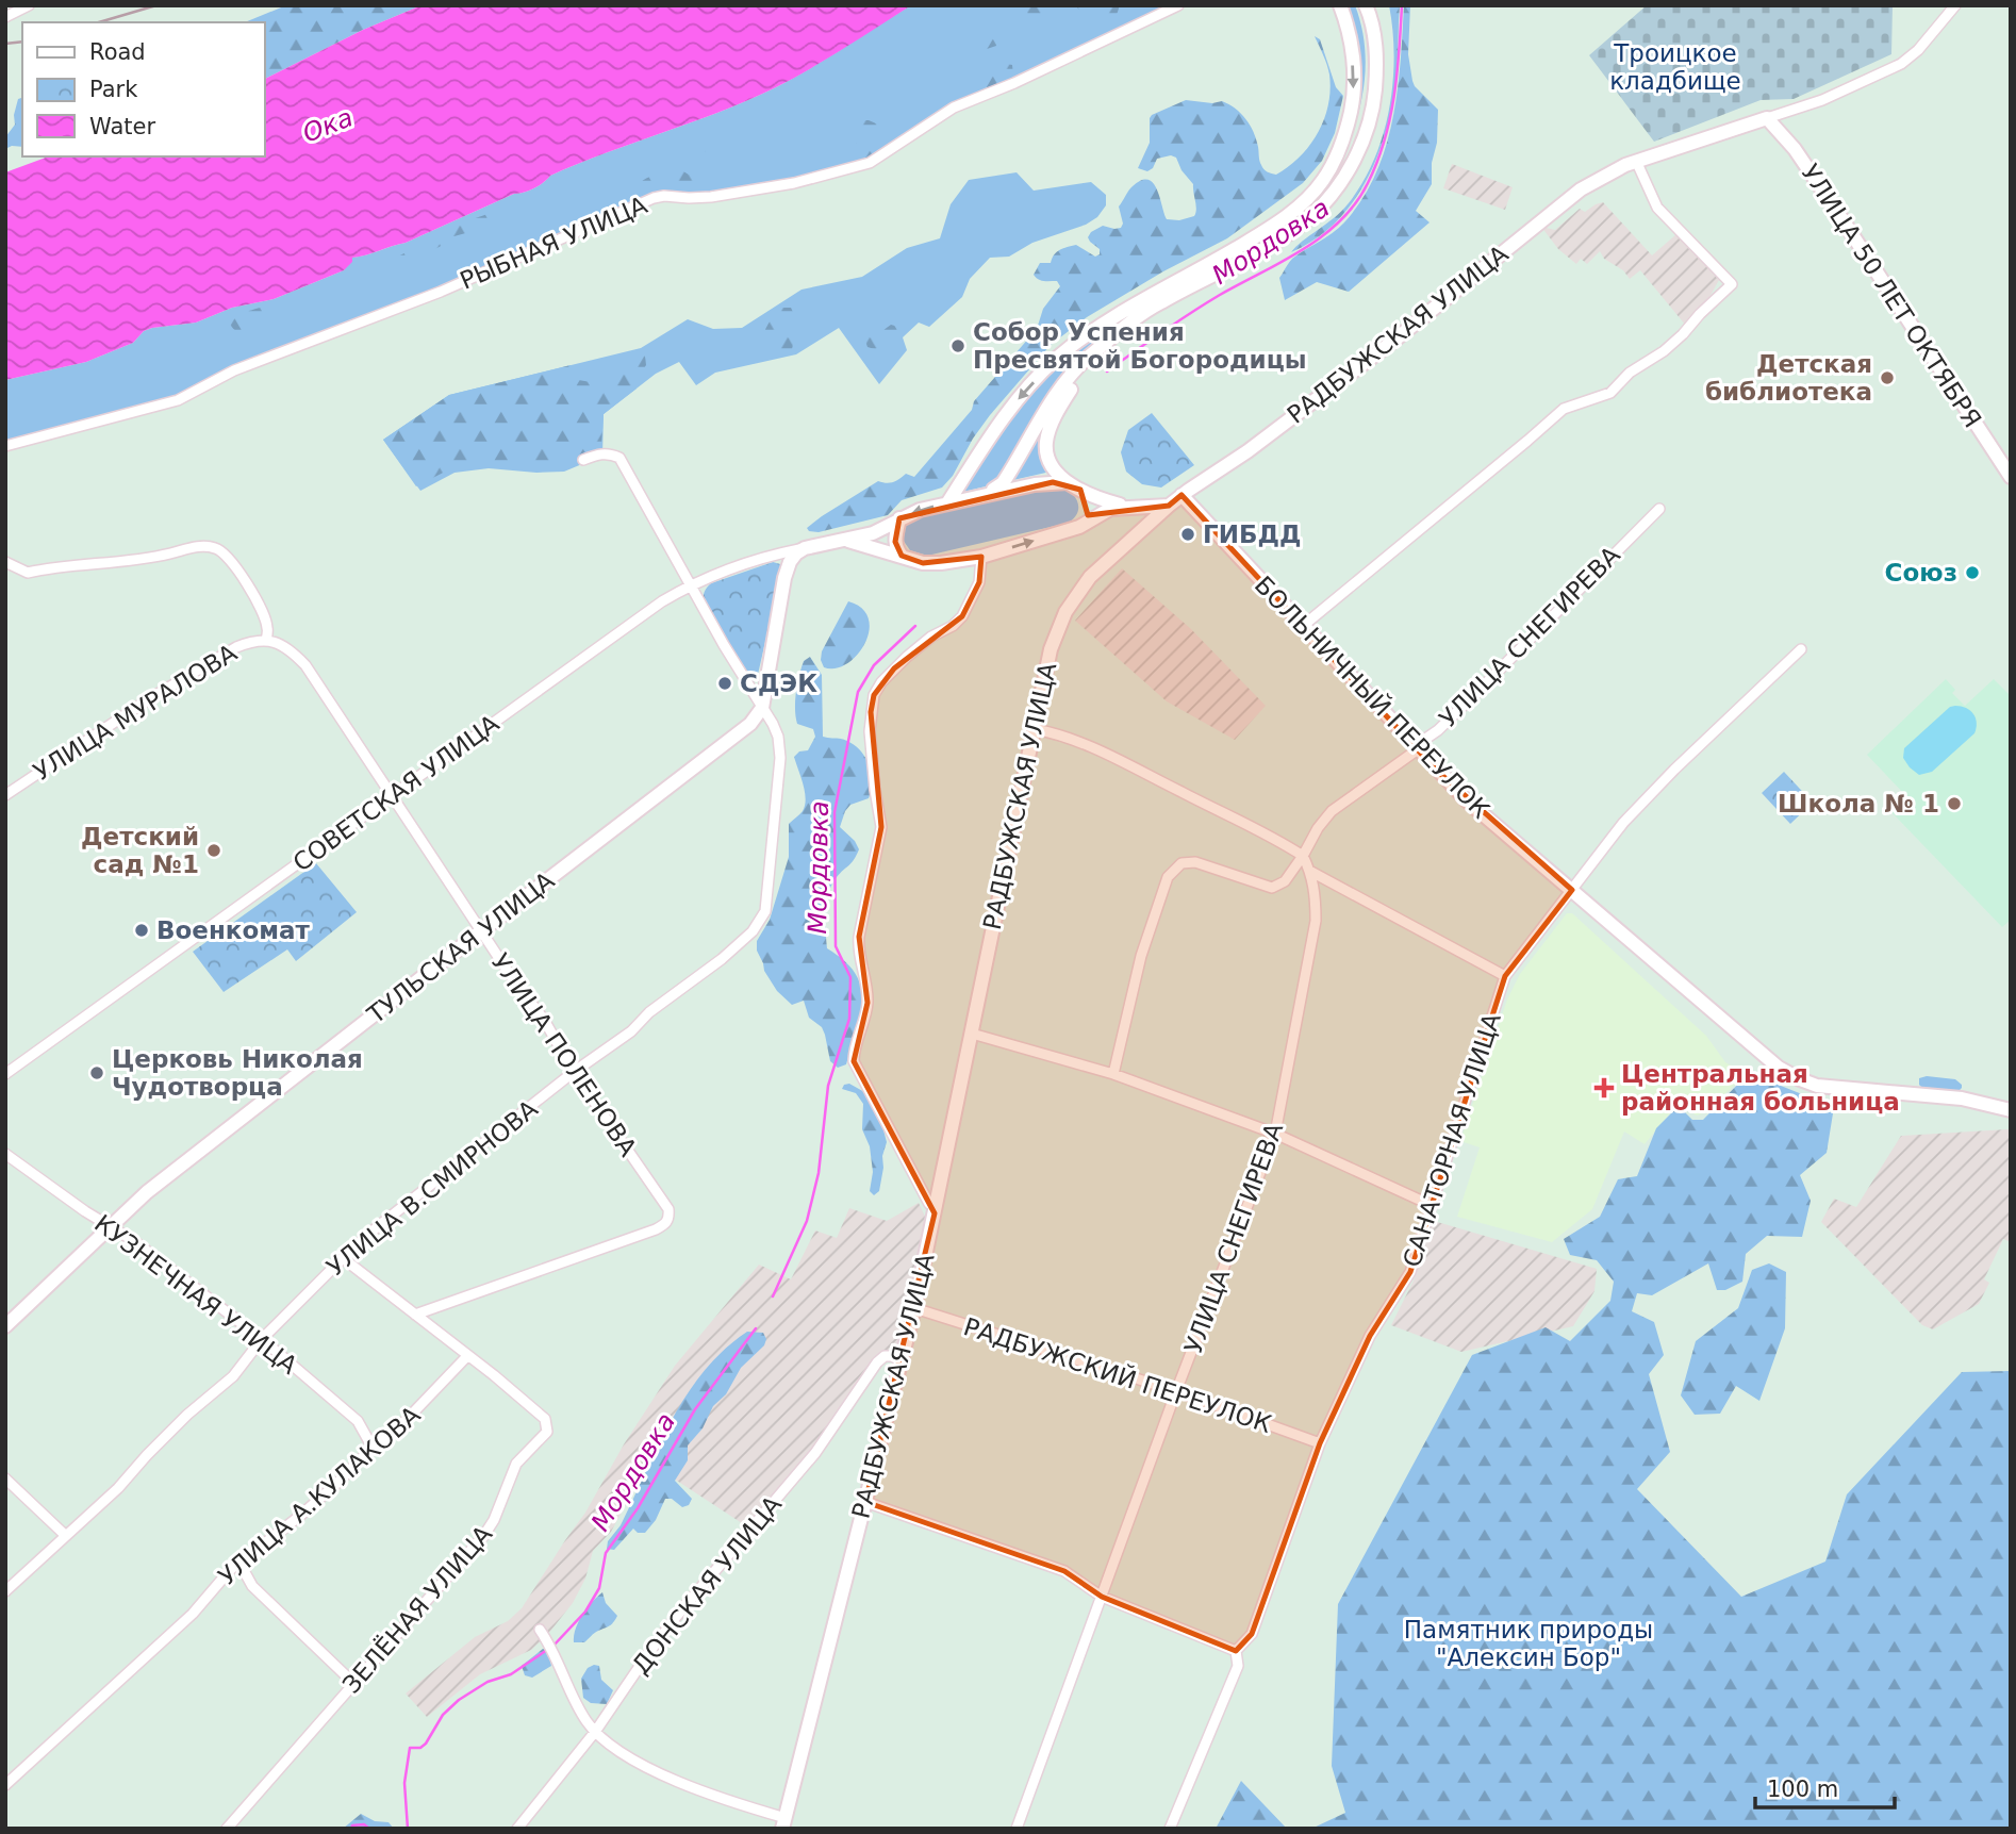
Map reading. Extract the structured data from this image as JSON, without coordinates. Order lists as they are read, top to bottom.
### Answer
{
  "streets": {
    "main road": [
      "УЛИЦА 50 ЛЕТ ОКТЯБРЯ",
      "РАДБУЖСКАЯ УЛИЦА",
      "БОЛЬНИЧНЫЙ ПЕРЕУЛОК",
      "ТУЛЬСКАЯ УЛИЦА"
    ],
    "street": [
      "РЫБНАЯ УЛИЦА",
      "УЛИЦА СНЕГИРЕВА",
      "УЛИЦА МУРАЛОВА",
      "СОВЕТСКАЯ УЛИЦА",
      "УЛИЦА ПОЛЕНОВА",
      "САНАТОРНАЯ УЛИЦА",
      "УЛИЦА В.СМИРНОВА",
      "КУЗНЕЧНАЯ УЛИЦА",
      "РАДБУЖСКИЙ ПЕРЕУЛОК",
      "УЛИЦА А.КУЛАКОВА",
      "ДОНСКАЯ УЛИЦА",
      "ЗЕЛЁНАЯ УЛИЦА"
    ]
  },
  "crossings": [
    ["УЛИЦА 50 ЛЕТ ОКТЯБРЯ", "РАДБУЖСКАЯ УЛИЦА"],
    ["РАДБУЖСКАЯ УЛИЦА", "БОЛЬНИЧНЫЙ ПЕРЕУЛОК"],
    ["РАДБУЖСКАЯ УЛИЦА", "РАДБУЖСКИЙ ПЕРЕУЛОК"],
    ["РАДБУЖСКАЯ УЛИЦА", "ДОНСКАЯ УЛИЦА"],
    ["УЛИЦА СНЕГИРЕВА", "БОЛЬНИЧНЫЙ ПЕРЕУЛОК"],
    ["УЛИЦА СНЕГИРЕВА", "РАДБУЖСКИЙ ПЕРЕУЛОК"],
    ["БОЛЬНИЧНЫЙ ПЕРЕУЛОК", "САНАТОРНАЯ УЛИЦА"],
    ["УЛИЦА МУРАЛОВА", "УЛИЦА ПОЛЕНОВА"],
    ["СОВЕТСКАЯ УЛИЦА", "УЛИЦА ПОЛЕНОВА"],
    ["ТУЛЬСКАЯ УЛИЦА", "УЛИЦА ПОЛЕНОВА"],
    ["ТУЛЬСКАЯ УЛИЦА", "УЛИЦА В.СМИРНОВА"],
    ["ТУЛЬСКАЯ УЛИЦА", "КУЗНЕЧНАЯ УЛИЦА"],
    ["УЛИЦА ПОЛЕНОВА", "УЛИЦА В.СМИРНОВА"],
    ["САНАТОРНАЯ УЛИЦА", "РАДБУЖСКИЙ ПЕРЕУЛОК"],
    ["УЛИЦА В.СМИРНОВА", "КУЗНЕЧНАЯ УЛИЦА"],
    ["КУЗНЕЧНАЯ УЛИЦА", "УЛИЦА А.КУЛАКОВА"],
    ["УЛИЦА А.КУЛАКОВА", "ЗЕЛЁНАЯ УЛИЦА"]
  ],
  "water": ["Ока", "Мордовка"],
  "parks": ["Троицкое кладбище", "Памятник природы \"Алексин Бор\""],
  "places": {
    "other": [
      "Собор Успения Пресвятой Богородицы",
      "Детская библиотека",
      "ГИБДД",
      "Союз",
      "СДЭК",
      "Школа № 1",
      "Детский сад №1",
      "Военкомат",
      "Церковь Николая Чудотворца"
    ],
    "health": ["Центральная районная больница"]
  },
  "legend": ["Road", "Park", "Water"],
  "scale_bar": "100 m"
}
